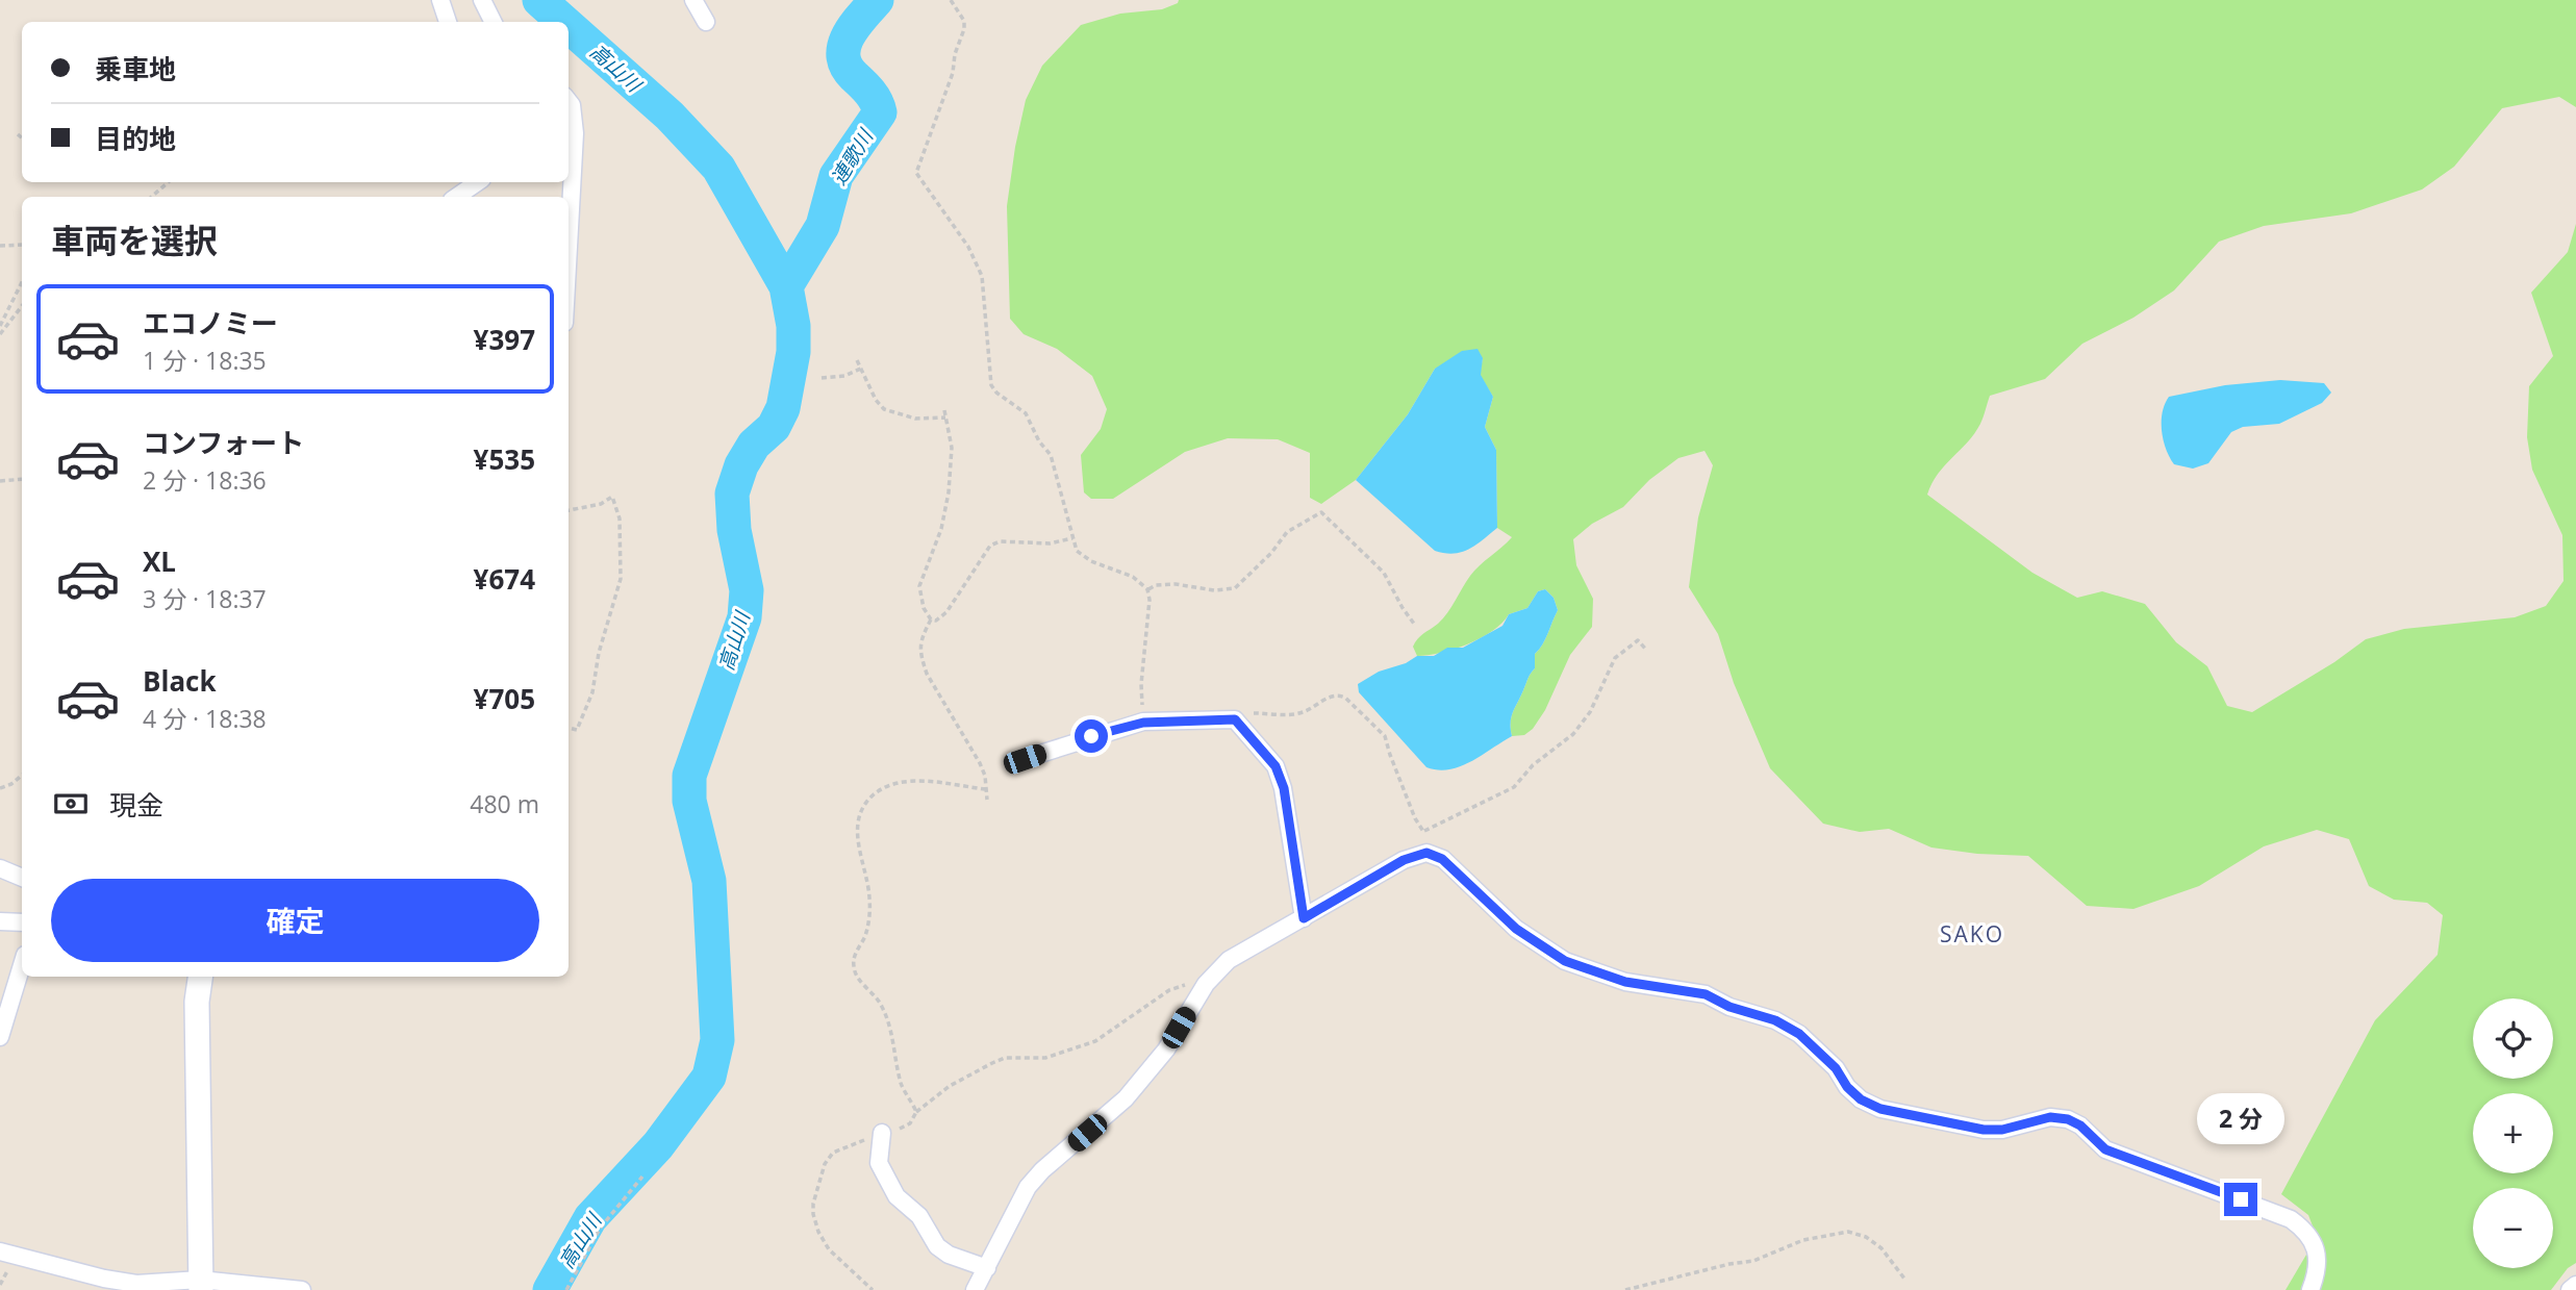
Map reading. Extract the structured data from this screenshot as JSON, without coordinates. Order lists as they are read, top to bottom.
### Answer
{
  "districts": ["SAKO"],
  "water": ["高山川", "連歌川"],
  "page": {
    "banner": ["乗車地", "目的地"],
    "heading": "車両を選択",
    "list": [
      {
        "name": "エコノミー",
        "note": "1 分 · 18:35",
        "value": "¥397"
      },
      {
        "name": "コンフォート",
        "note": "2 分 · 18:36",
        "value": "¥535"
      },
      {
        "name": "XL",
        "note": "3 分 · 18:37",
        "value": "¥674"
      },
      {
        "name": "Black",
        "note": "4 分 · 18:38",
        "value": "¥705"
      }
    ],
    "pay": ["現金", "480 m"],
    "buttons": "確定",
    "map_buttons": ["+", "−"],
    "bubble": "2 分"
  }
}
